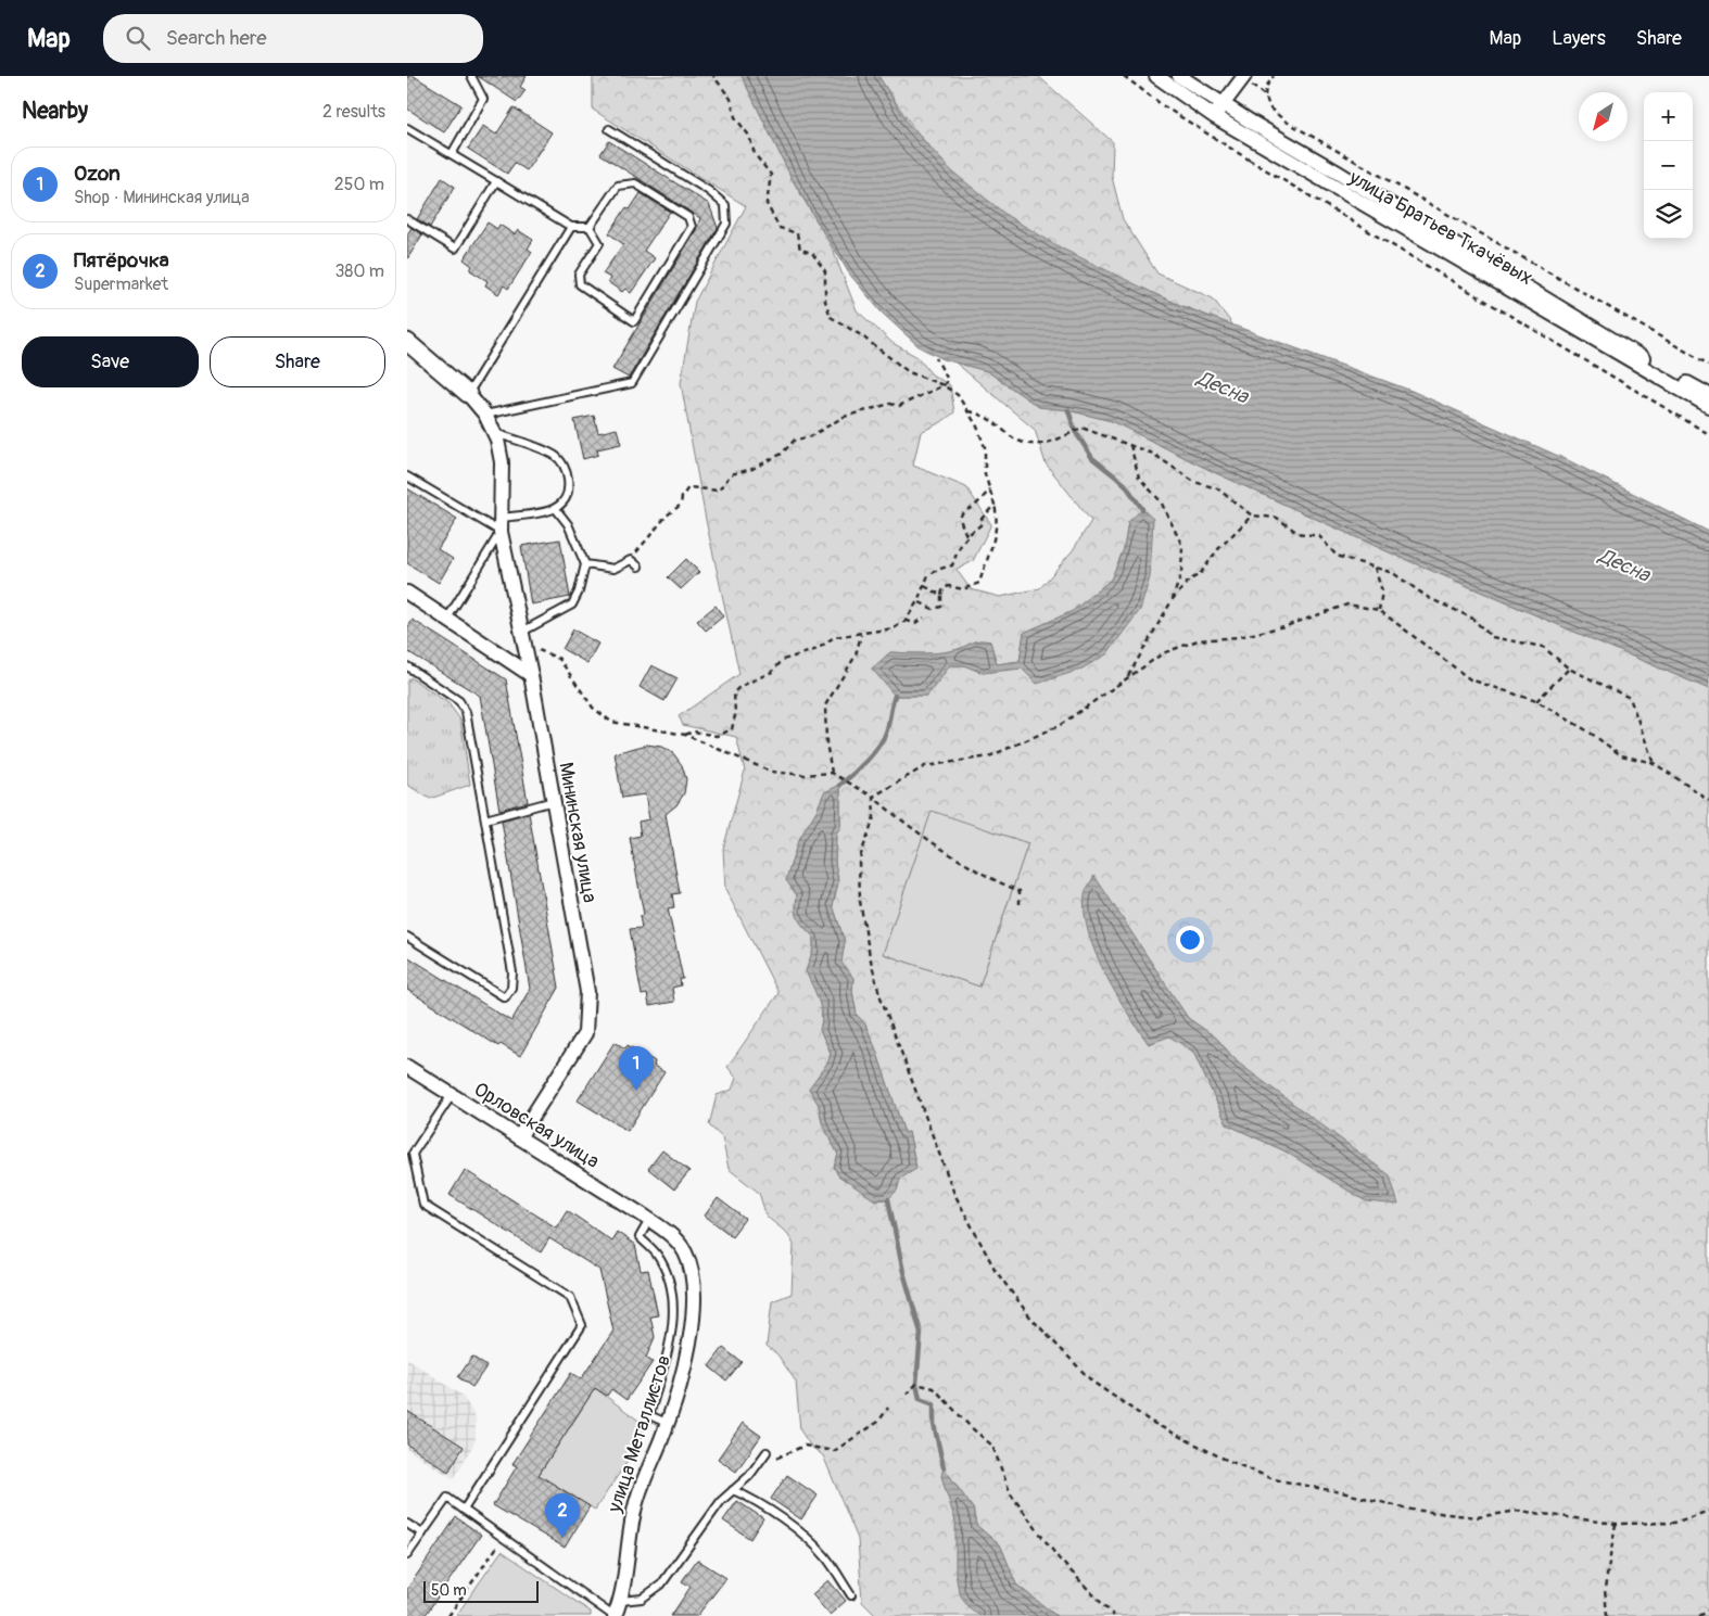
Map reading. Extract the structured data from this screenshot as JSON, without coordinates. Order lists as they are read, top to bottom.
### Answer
{
  "streets": {
    "street": [
      "улица Братьев Ткачёвых",
      "Мининская улица",
      "Орловская улица",
      "улица Металлистов"
    ]
  },
  "crossings": [
    ["Мининская улица", "Орловская улица"],
    ["Орловская улица", "улица Металлистов"]
  ],
  "water": ["Десна"],
  "scale_bar": "50 m",
  "north": "bottom left",
  "page": {
    "header": "Map",
    "search": "Search here",
    "nav": ["Map", "Layers", "Share"],
    "heading": ["Nearby", "2 results"],
    "map_buttons": ["+", "−"],
    "list": [
      {
        "mark": "1",
        "name": "Ozon",
        "note": "Shop · Мининская улица",
        "value": "250 m"
      },
      {
        "mark": "2",
        "name": "Пятёрочка",
        "note": "Supermarket",
        "value": "380 m"
      }
    ],
    "buttons": ["Save", "Share"],
    "pins": ["1", "2"],
    "scale": "50 m"
  }
}
